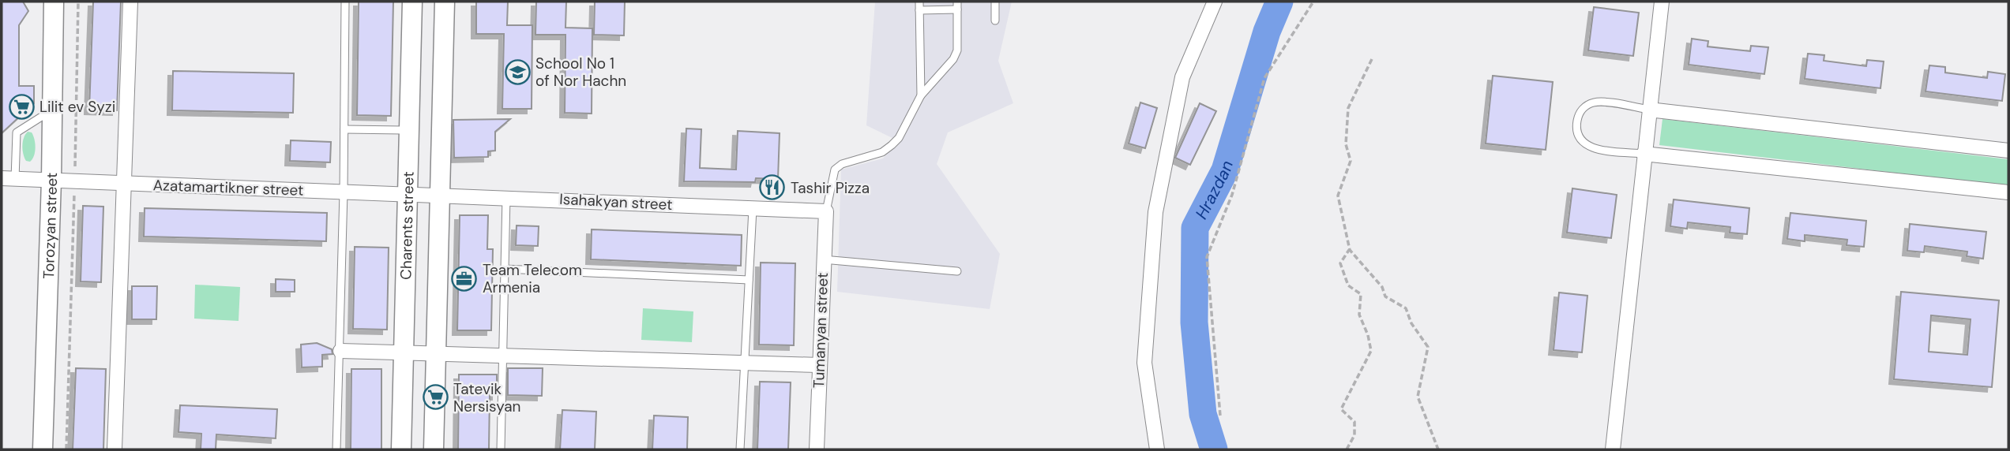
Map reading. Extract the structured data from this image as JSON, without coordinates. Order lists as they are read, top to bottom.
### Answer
{
  "streets": {
    "street": [
      "Azatamartikner street",
      "Isahakyan street",
      "Torozyan street",
      "Charents street",
      "Tumanyan street"
    ]
  },
  "crossings": [
    ["Azatamartikner street", "Isahakyan street"],
    ["Azatamartikner street", "Torozyan street"],
    ["Azatamartikner street", "Charents street"],
    ["Isahakyan street", "Charents street"],
    ["Isahakyan street", "Tumanyan street"]
  ],
  "water": ["Hrazdan"],
  "places": {
    "school or university": ["School No 1 of Nor Hachn"],
    "supermarket": ["Lilit ev Syzi", "Tatevik Nersisyan"],
    "restaurant": ["Tashir Pizza"],
    "office": ["Team Telecom Armenia"]
  }
}
